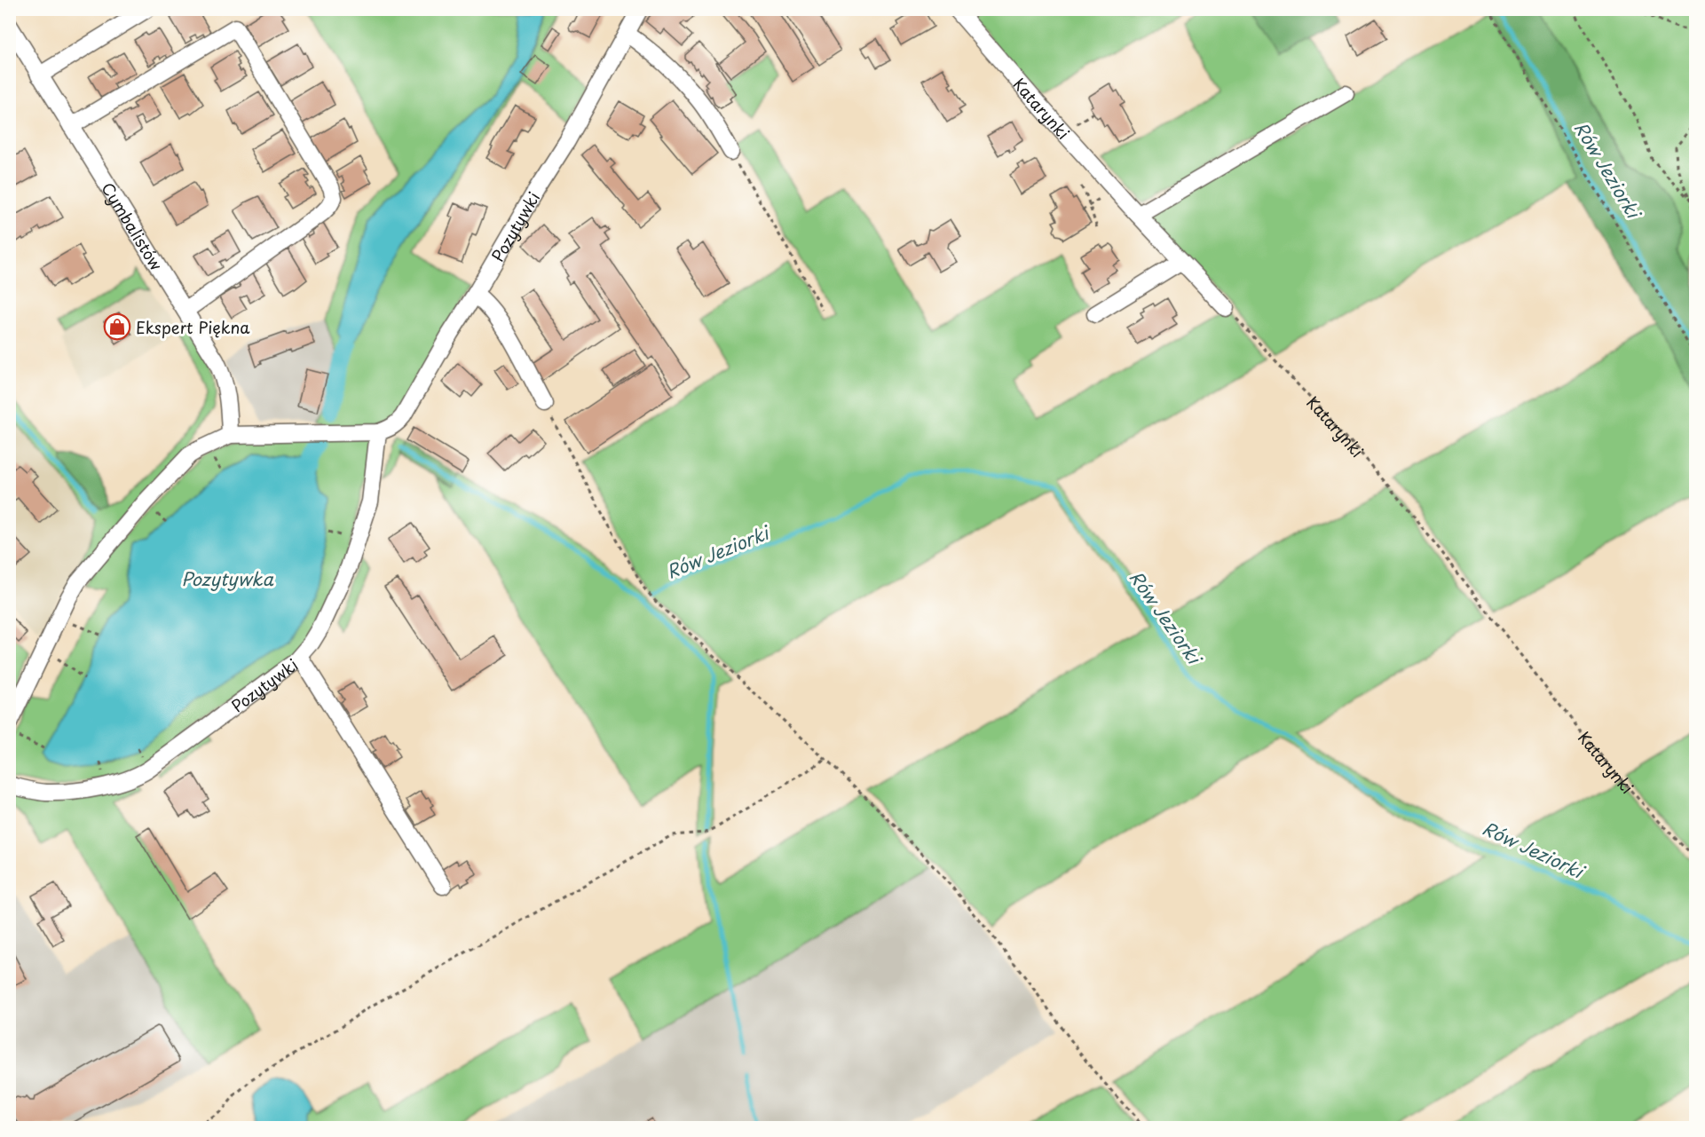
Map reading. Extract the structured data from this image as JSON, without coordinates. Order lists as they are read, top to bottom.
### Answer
{
  "streets": {
    "street": ["Katarynki", "Cymbalistów", "Pozytywki"]
  },
  "crossings": [
    ["Cymbalistów", "Pozytywki"]
  ],
  "water": ["Rów Jeziorki", "Pozytywka"],
  "places": {
    "shop": ["Ekspert Piękna"]
  }
}
